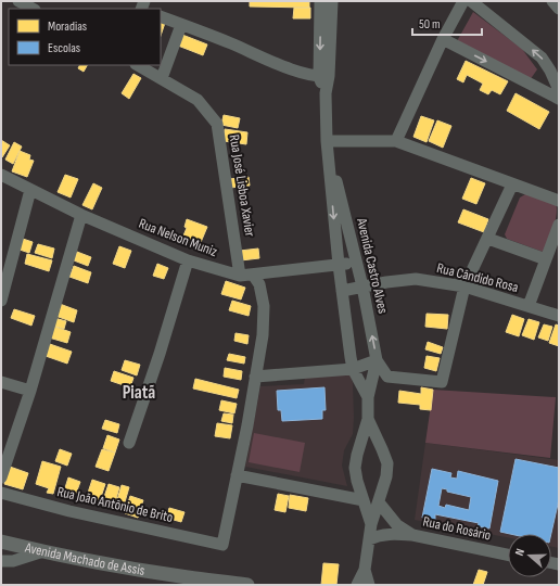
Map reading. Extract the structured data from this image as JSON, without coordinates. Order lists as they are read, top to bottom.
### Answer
{
  "streets": {
    "main road": ["Avenida Machado de Assis"],
    "street": [
      "Rua José Lisboa Xavier",
      "Rua Nelson Muniz",
      "Avenida Castro Alves",
      "Rua Cândido Rosa",
      "Rua João Antônio de Brito",
      "Rua do Rosário"
    ]
  },
  "crossings": [
    ["Rua José Lisboa Xavier", "Rua Nelson Muniz"],
    ["Rua Nelson Muniz", "Avenida Castro Alves"],
    ["Avenida Castro Alves", "Rua Cândido Rosa"],
    ["Avenida Castro Alves", "Rua do Rosário"]
  ],
  "districts": ["Piatã"],
  "legend": ["Moradias", "Escolas"],
  "scale_bar": "50 m",
  "north": "left"
}
